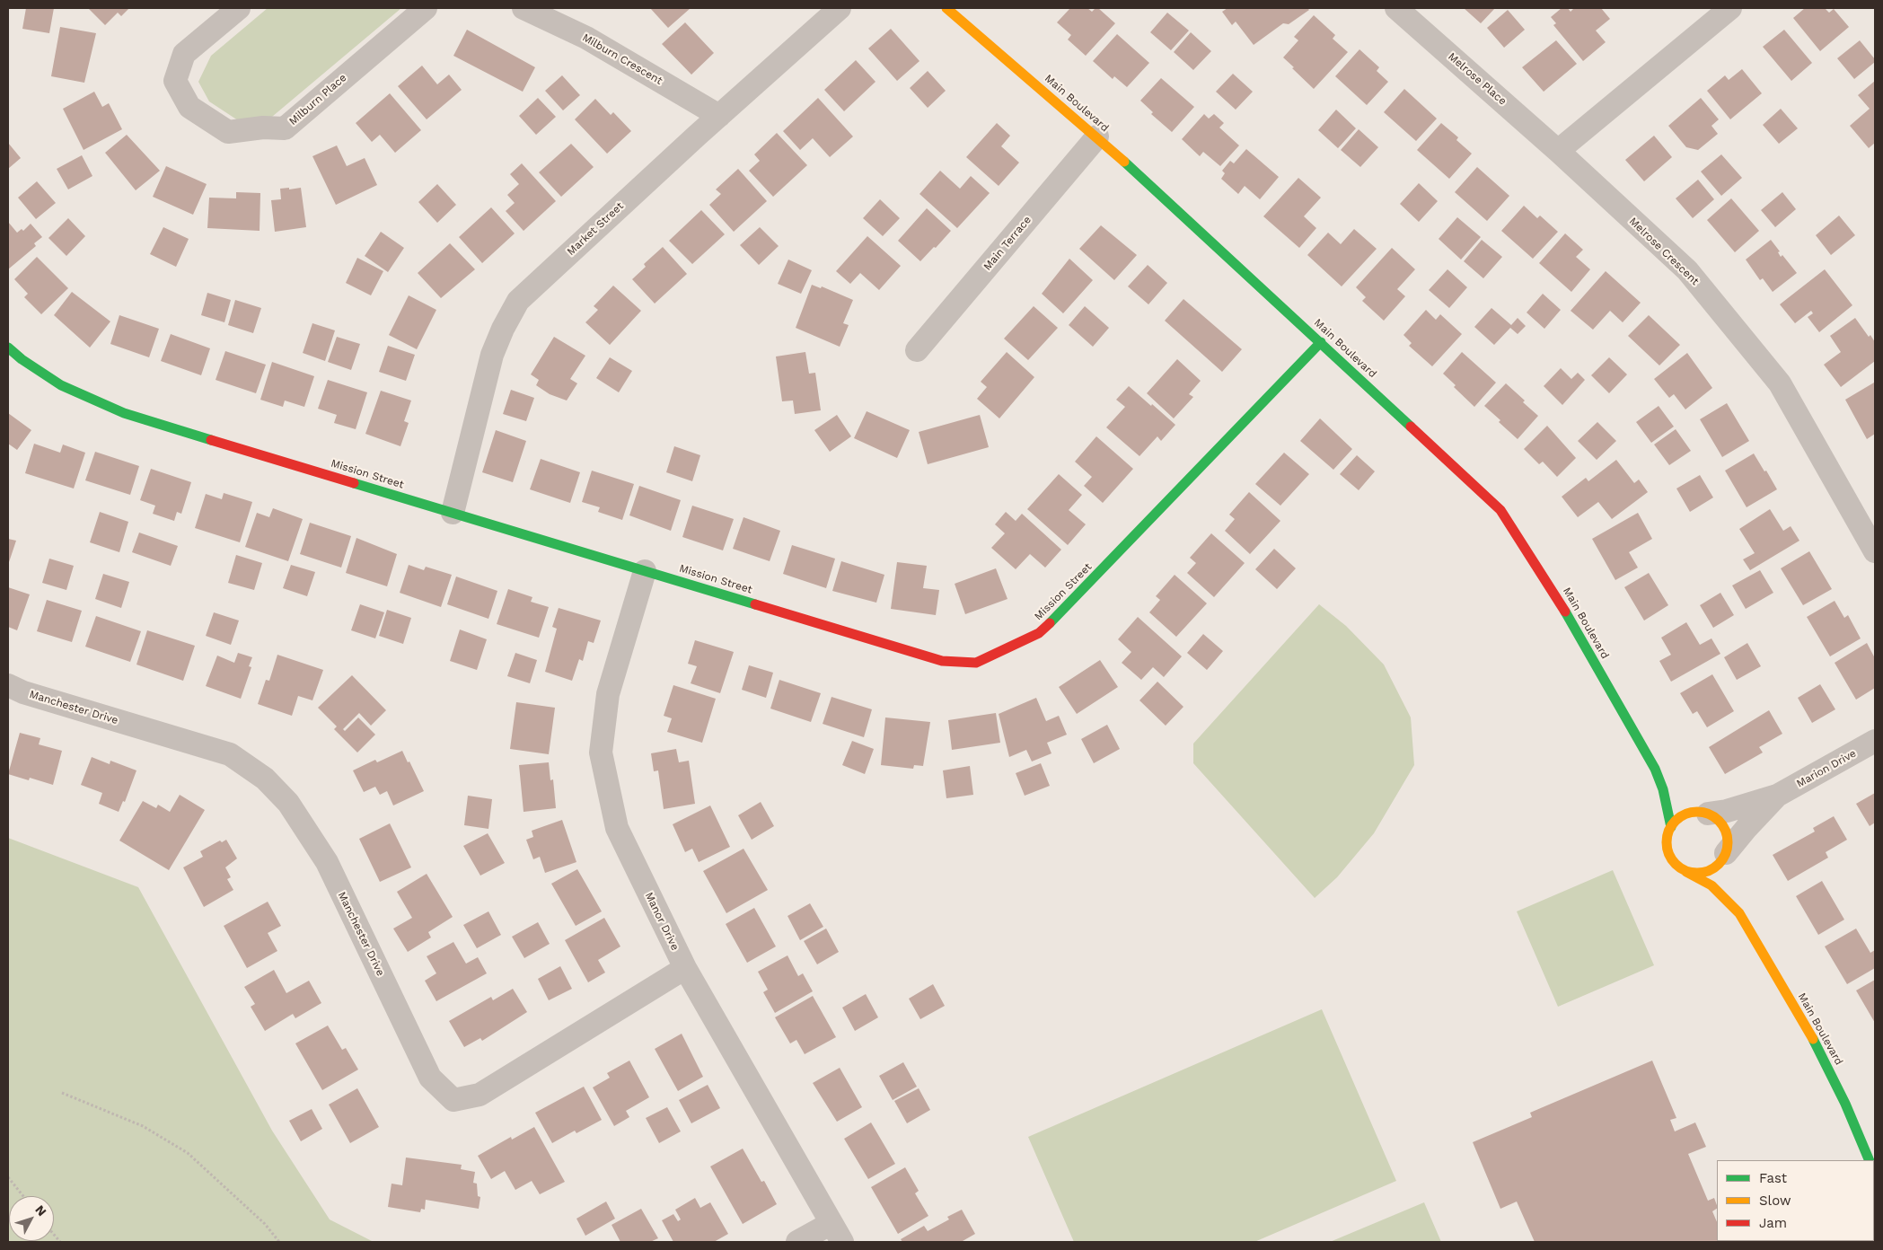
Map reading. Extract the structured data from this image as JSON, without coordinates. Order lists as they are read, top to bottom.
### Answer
{
  "streets": {
    "street": [
      "Milburn Crescent",
      "Melrose Place",
      "Milburn Place",
      "Main Boulevard",
      "Market Street",
      "Main Terrace",
      "Melrose Crescent",
      "Mission Street",
      "Manchester Drive",
      "Marion Drive",
      "Manor Drive"
    ]
  },
  "crossings": [
    ["Milburn Crescent", "Market Street"],
    ["Melrose Place", "Melrose Crescent"],
    ["Main Boulevard", "Main Terrace"],
    ["Main Boulevard", "Mission Street"],
    ["Main Boulevard", "Marion Drive"],
    ["Market Street", "Mission Street"],
    ["Mission Street", "Manor Drive"],
    ["Manchester Drive", "Manor Drive"]
  ],
  "legend": ["Fast", "Slow", "Jam"],
  "north": "top right"
}
